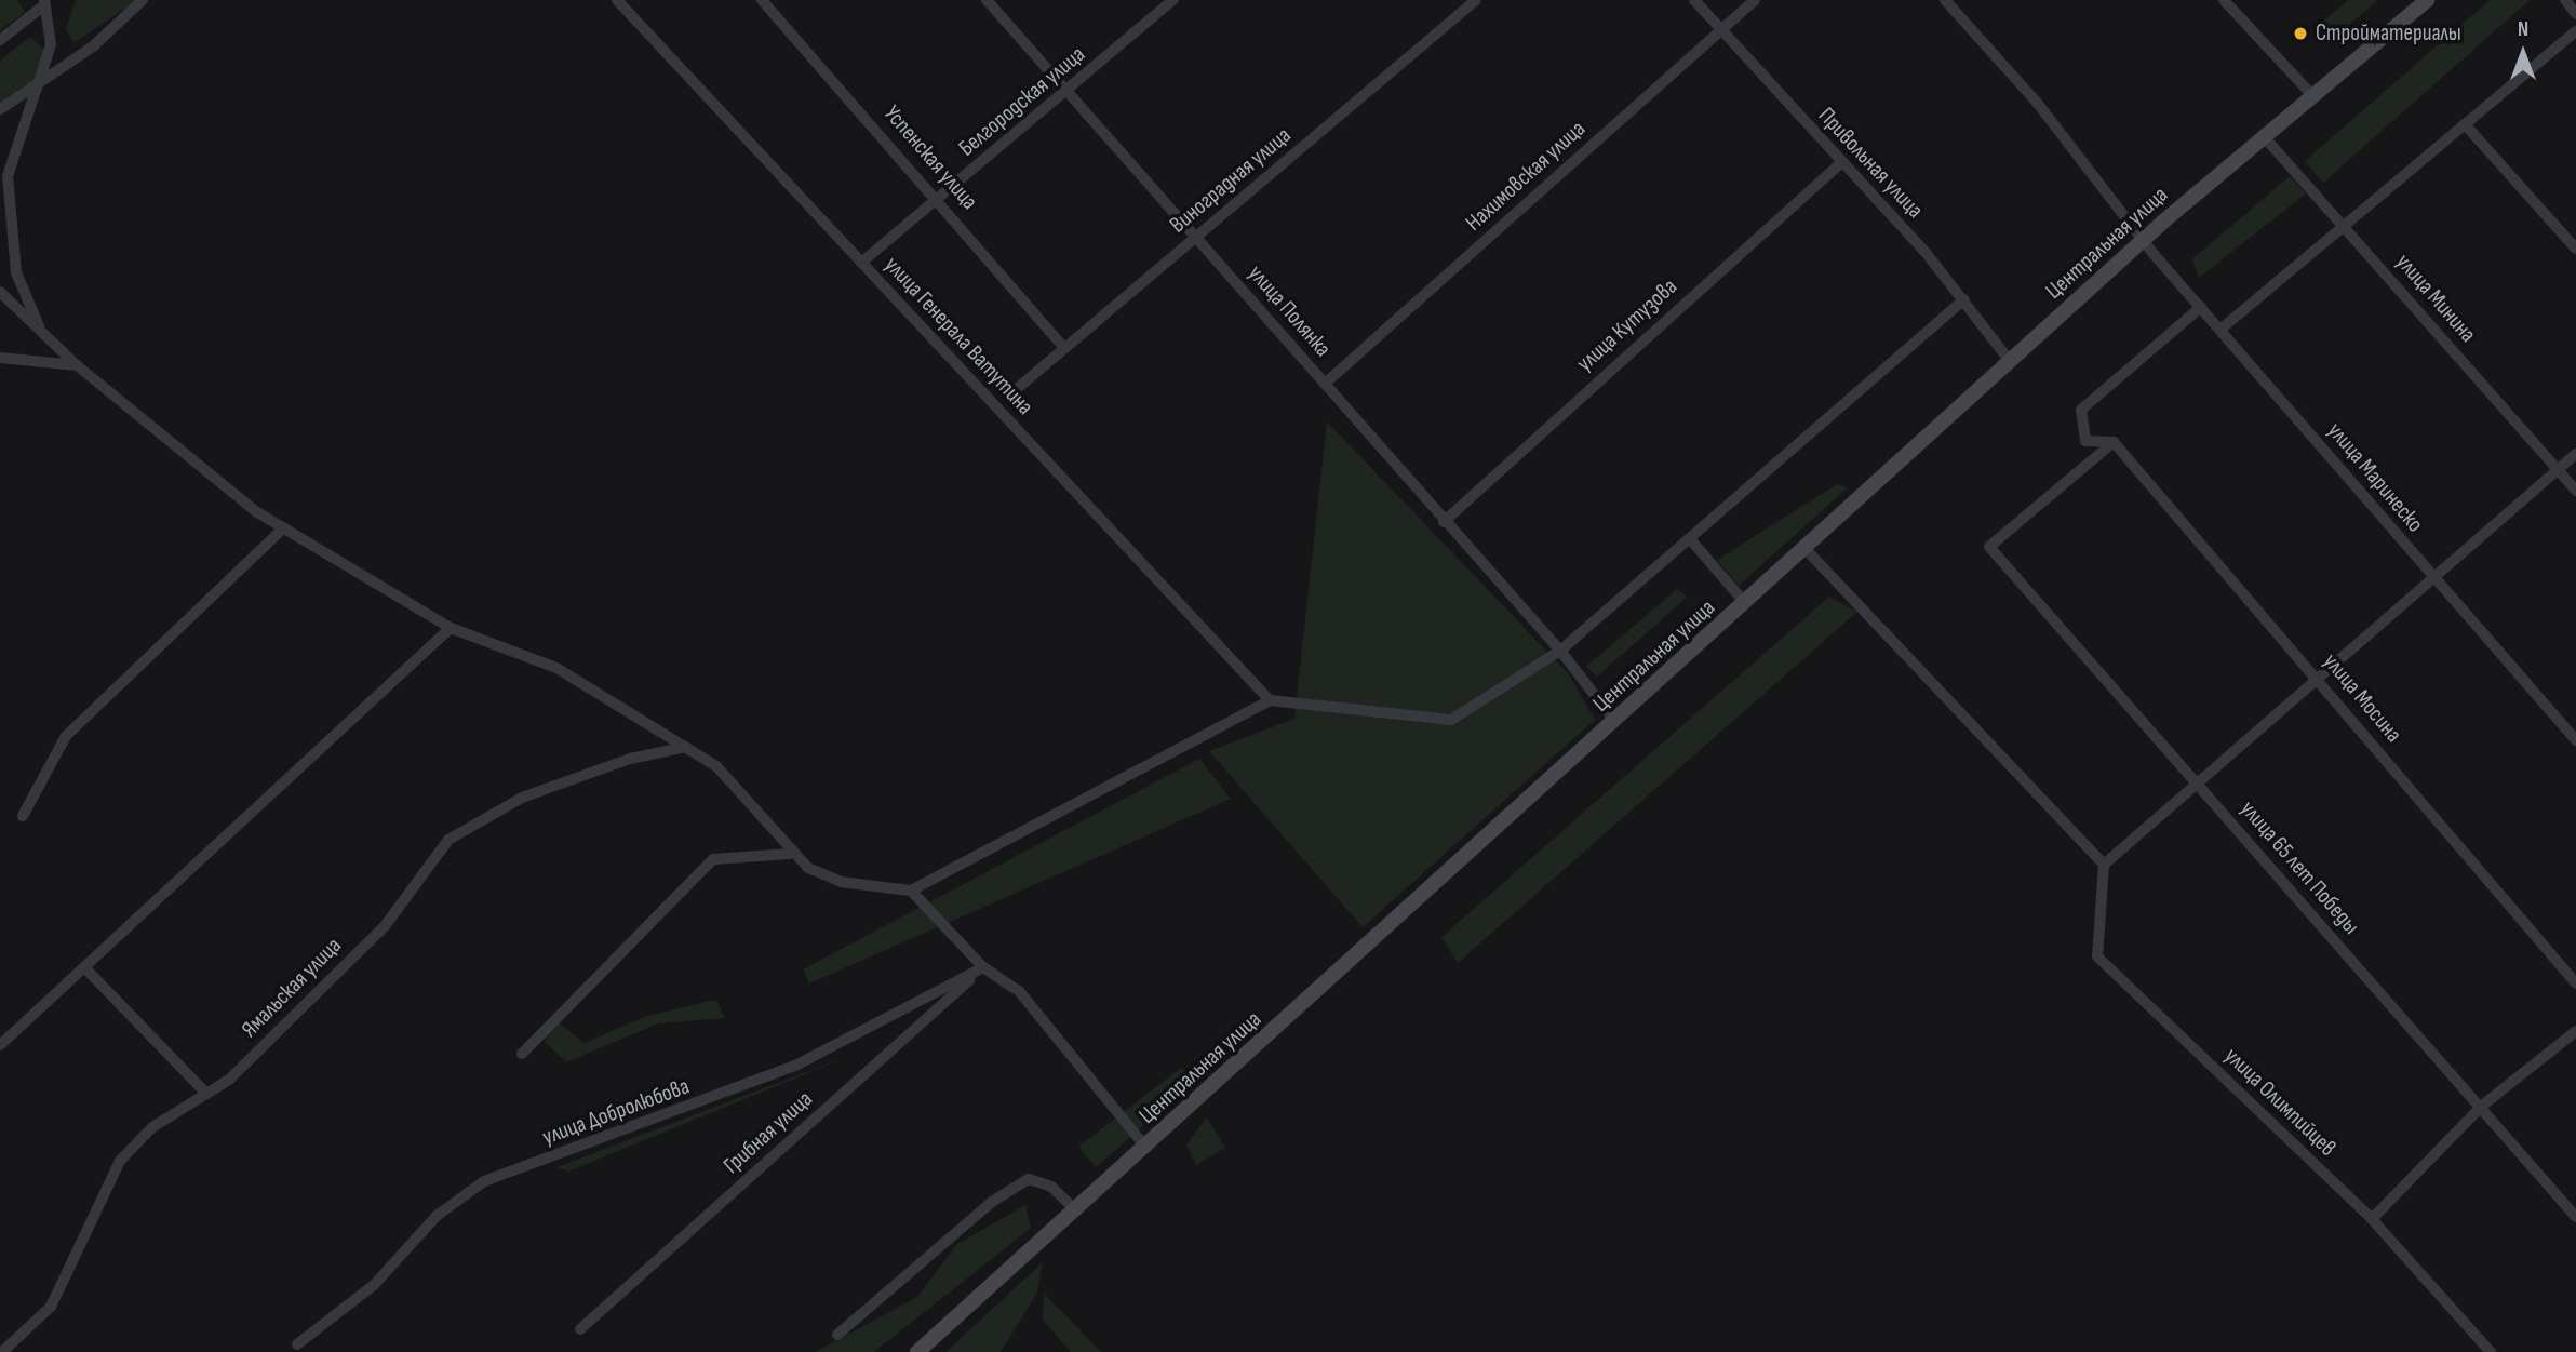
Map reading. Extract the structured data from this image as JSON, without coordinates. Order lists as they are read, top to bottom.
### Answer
{
  "streets": {
    "main road": ["Центральная улица"],
    "street": [
      "Белгородская улица",
      "Успенская улица",
      "Привольная улица",
      "Нахимовская улица",
      "Виноградная улица",
      "улица Минина",
      "улица Полянка",
      "улица Кутузова",
      "улица Генерала Ватутина",
      "улица Маринеско",
      "улица Мосина",
      "улица 65 лет Победы",
      "Ямальская улица",
      "улица Олимпийцев",
      "улица Добролюбова",
      "Грибная улица"
    ]
  },
  "crossings": [
    ["Белгородская улица", "Успенская улица"],
    ["Белгородская улица", "улица Полянка"],
    ["Белгородская улица", "улица Генерала Ватутина"],
    ["Успенская улица", "Виноградная улица"],
    ["Привольная улица", "Нахимовская улица"],
    ["Привольная улица", "Центральная улица"],
    ["Привольная улица", "улица Кутузова"],
    ["Нахимовская улица", "улица Полянка"],
    ["Виноградная улица", "улица Полянка"],
    ["Центральная улица", "улица Минина"],
    ["Центральная улица", "улица Полянка"],
    ["Центральная улица", "улица Маринеско"],
    ["улица Полянка", "улица Кутузова"],
    ["улица Мосина", "улица 65 лет Победы"],
    ["улица Добролюбова", "Грибная улица"]
  ],
  "places": ["Стройматериалы"],
  "north": "top"
}
